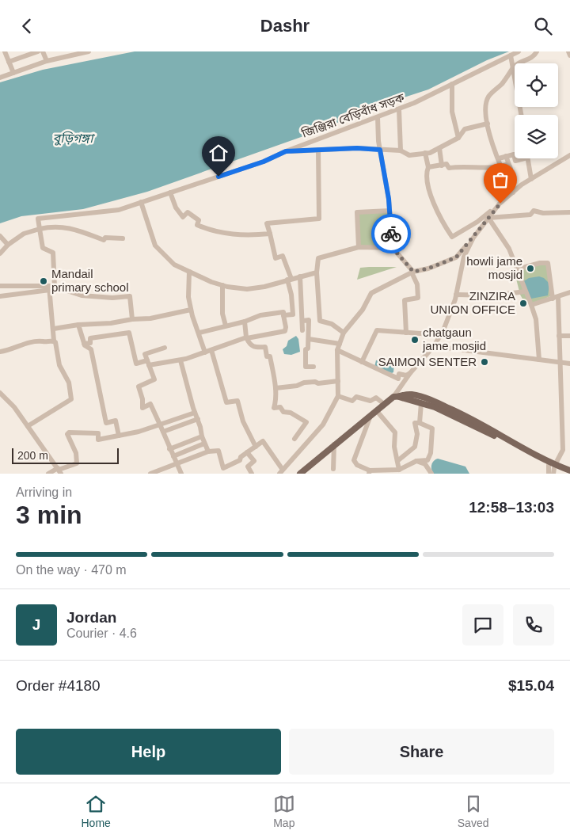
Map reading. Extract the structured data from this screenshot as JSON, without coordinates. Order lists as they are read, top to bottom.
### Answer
{
  "streets": {
    "street": ["জিঞ্জিরা বেড়িবাঁধ সড়ক"]
  },
  "water": ["বুড়িগঙ্গা"],
  "places": [
    "howli jame mosjid",
    "Mandail primary school",
    "ZINZIRA UNION OFFICE",
    "chatgaun jame mosjid",
    "SAIMON SENTER"
  ],
  "scale_bar": "200 m",
  "page": {
    "header": "Dashr",
    "scale": "200 m",
    "heading": ["3 min", "Arriving in", "12:58–13:03"],
    "panel": [
      "Jordan",
      "Courier · 4.6",
      "Order #4180",
      "$15.04"
    ],
    "bar": "On the way · 470 m",
    "round": "J",
    "buttons": ["Help", "Share"],
    "tabs": ["Home", "Map", "Saved"]
  }
}
